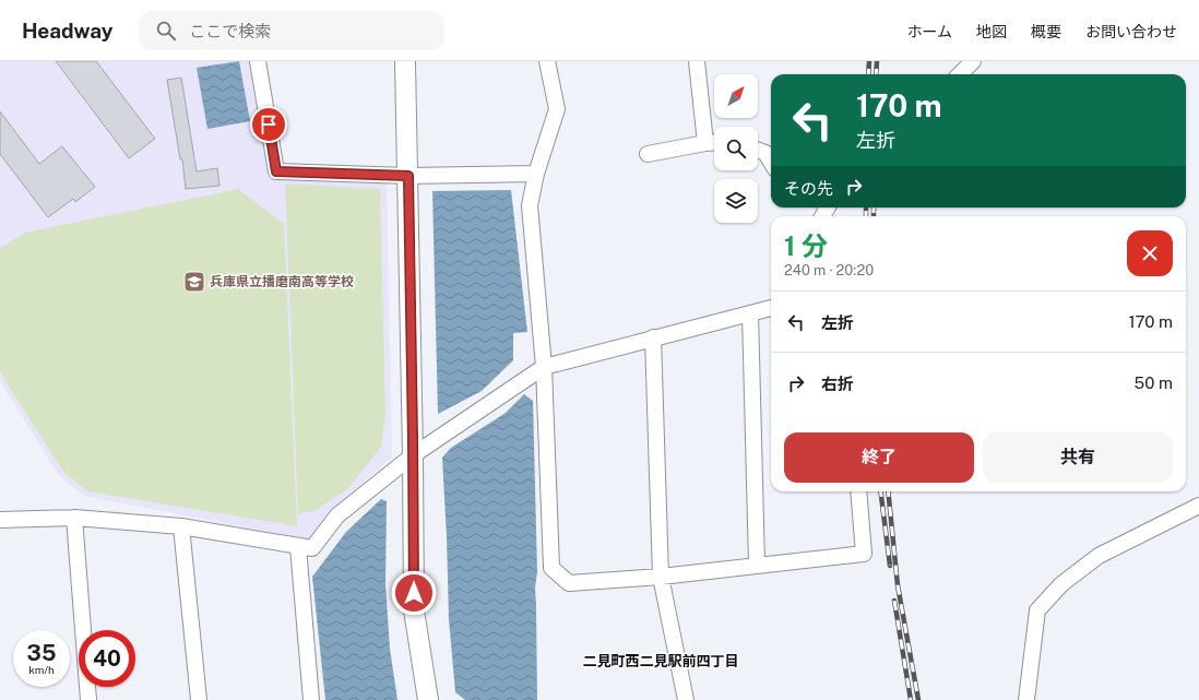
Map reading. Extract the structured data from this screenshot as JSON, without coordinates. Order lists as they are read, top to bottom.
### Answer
{
  "districts": ["二見町西二見駅前四丁目"],
  "places": {
    "school or university": ["兵庫県立播磨南高等学校"]
  },
  "north": "top right",
  "page": {
    "header": "Headway",
    "search": "ここで検索",
    "nav": [
      "ホーム",
      "地図",
      "概要",
      "お問い合わせ"
    ],
    "turn": ["170 m", "左折"],
    "then": "その先",
    "heading": ["1 分", "240 m · 20:20"],
    "list": [
      {
        "name": "左折",
        "value": "170 m"
      },
      {
        "name": "右折",
        "value": "50 m"
      }
    ],
    "buttons": ["終了", "共有"],
    "speed": "35 km/h",
    "limit": "40"
  }
}
